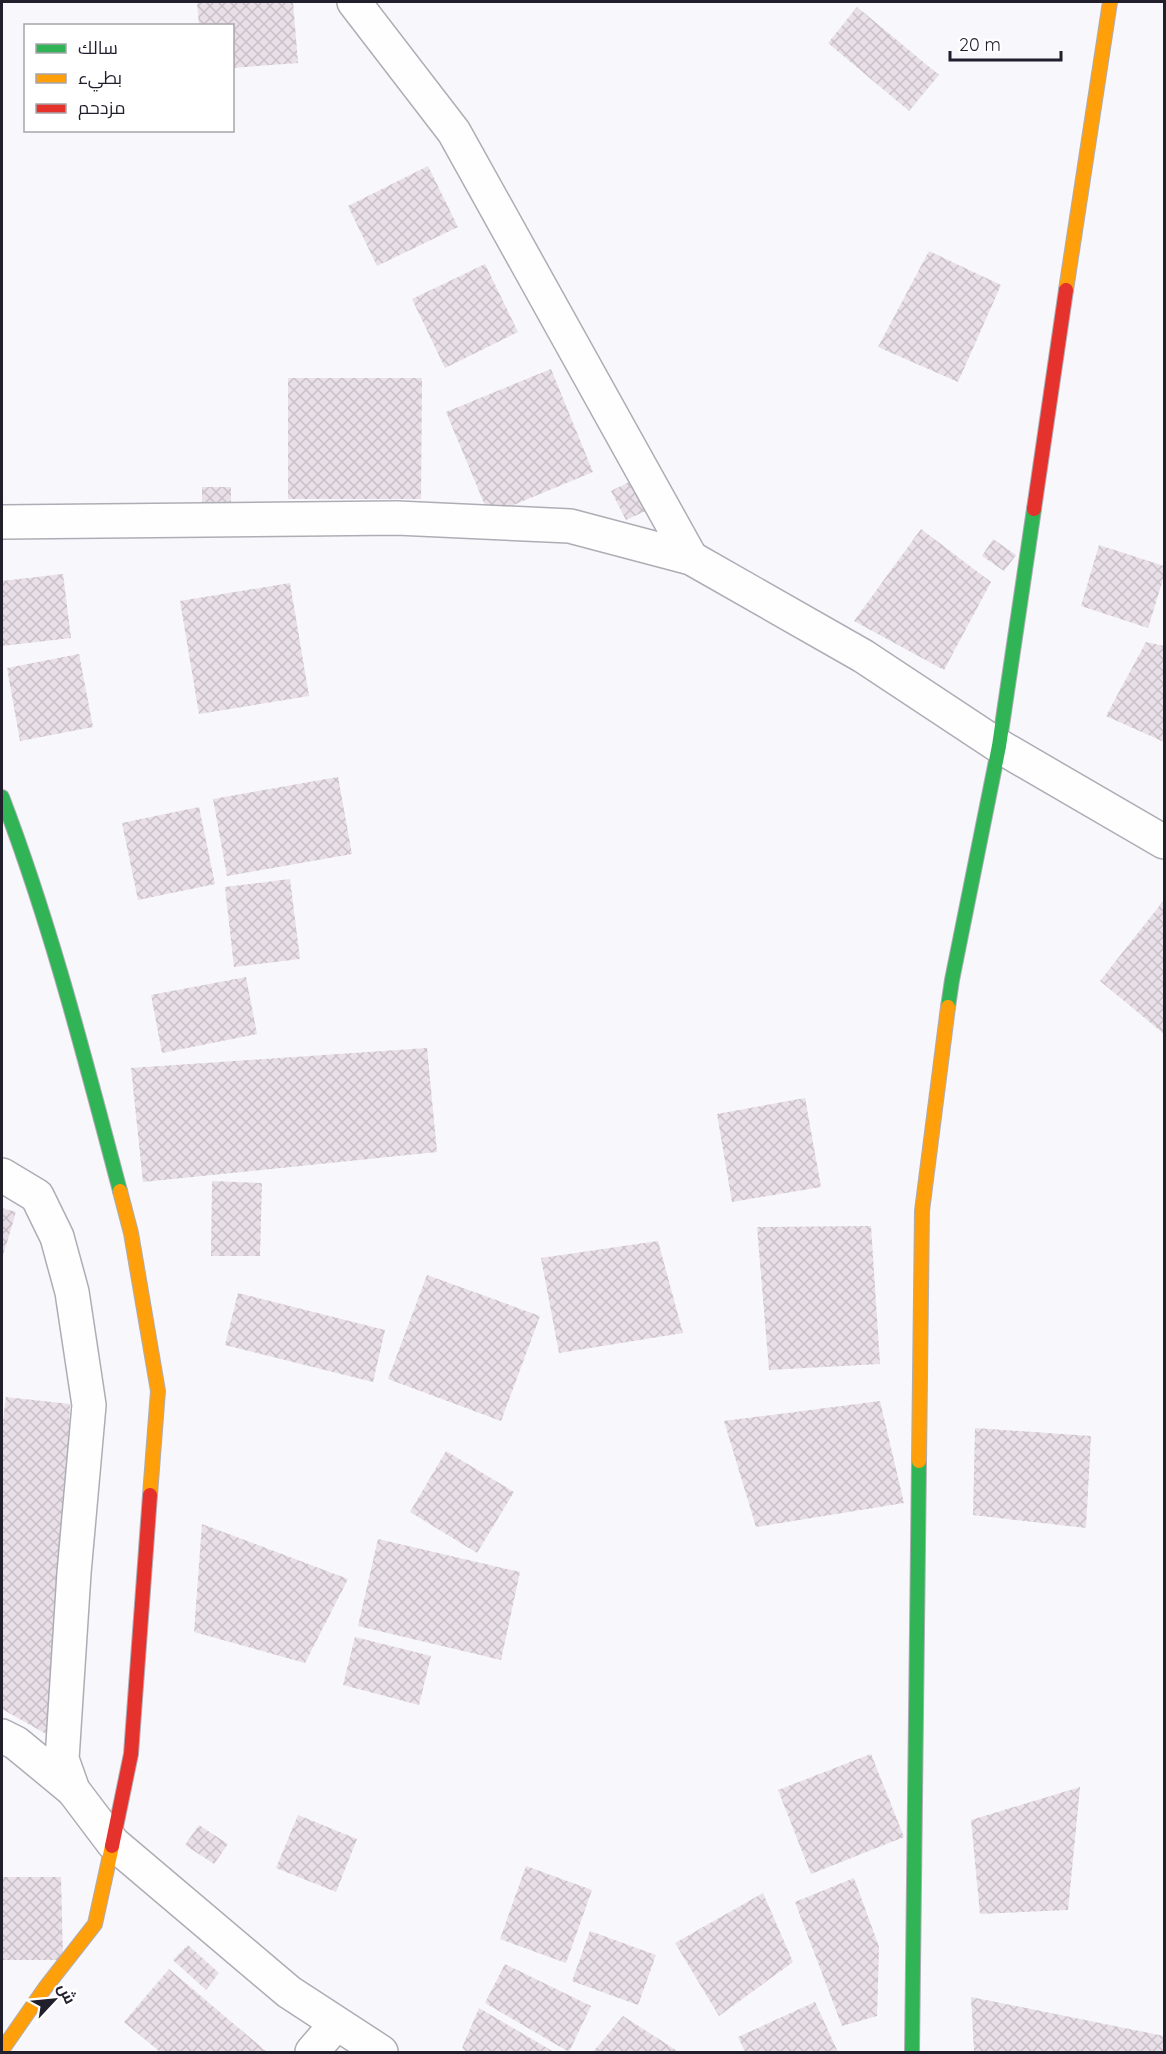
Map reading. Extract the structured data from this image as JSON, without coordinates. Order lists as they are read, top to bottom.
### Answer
{
  "legend": ["سالك", "بطيء", "مزدحم"],
  "scale_bar": "20 m",
  "north": "top right"
}
